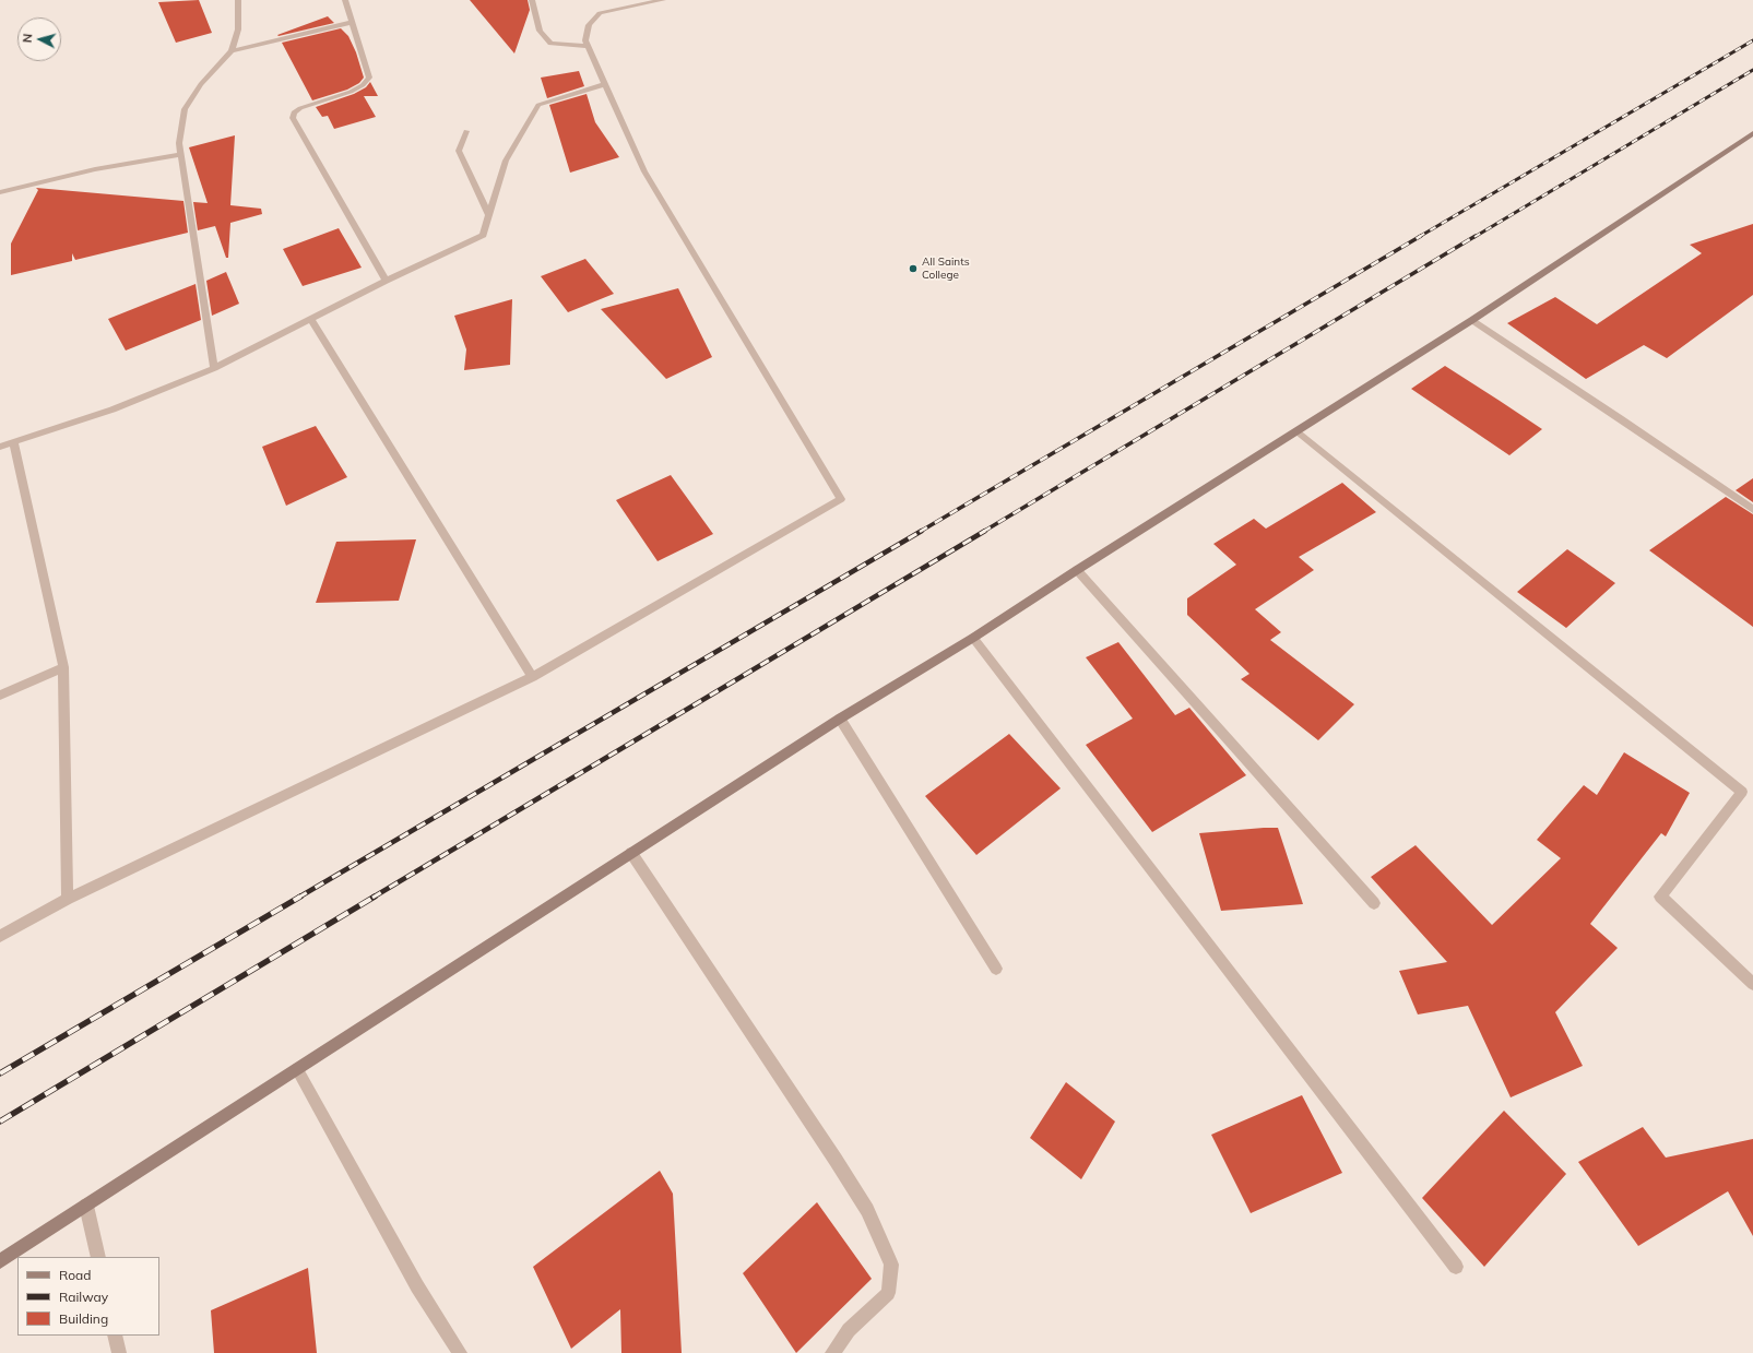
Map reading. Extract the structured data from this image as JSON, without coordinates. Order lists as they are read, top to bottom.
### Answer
{
  "places": ["All Saints College"],
  "legend": ["Road", "Railway", "Building"],
  "north": "left"
}
